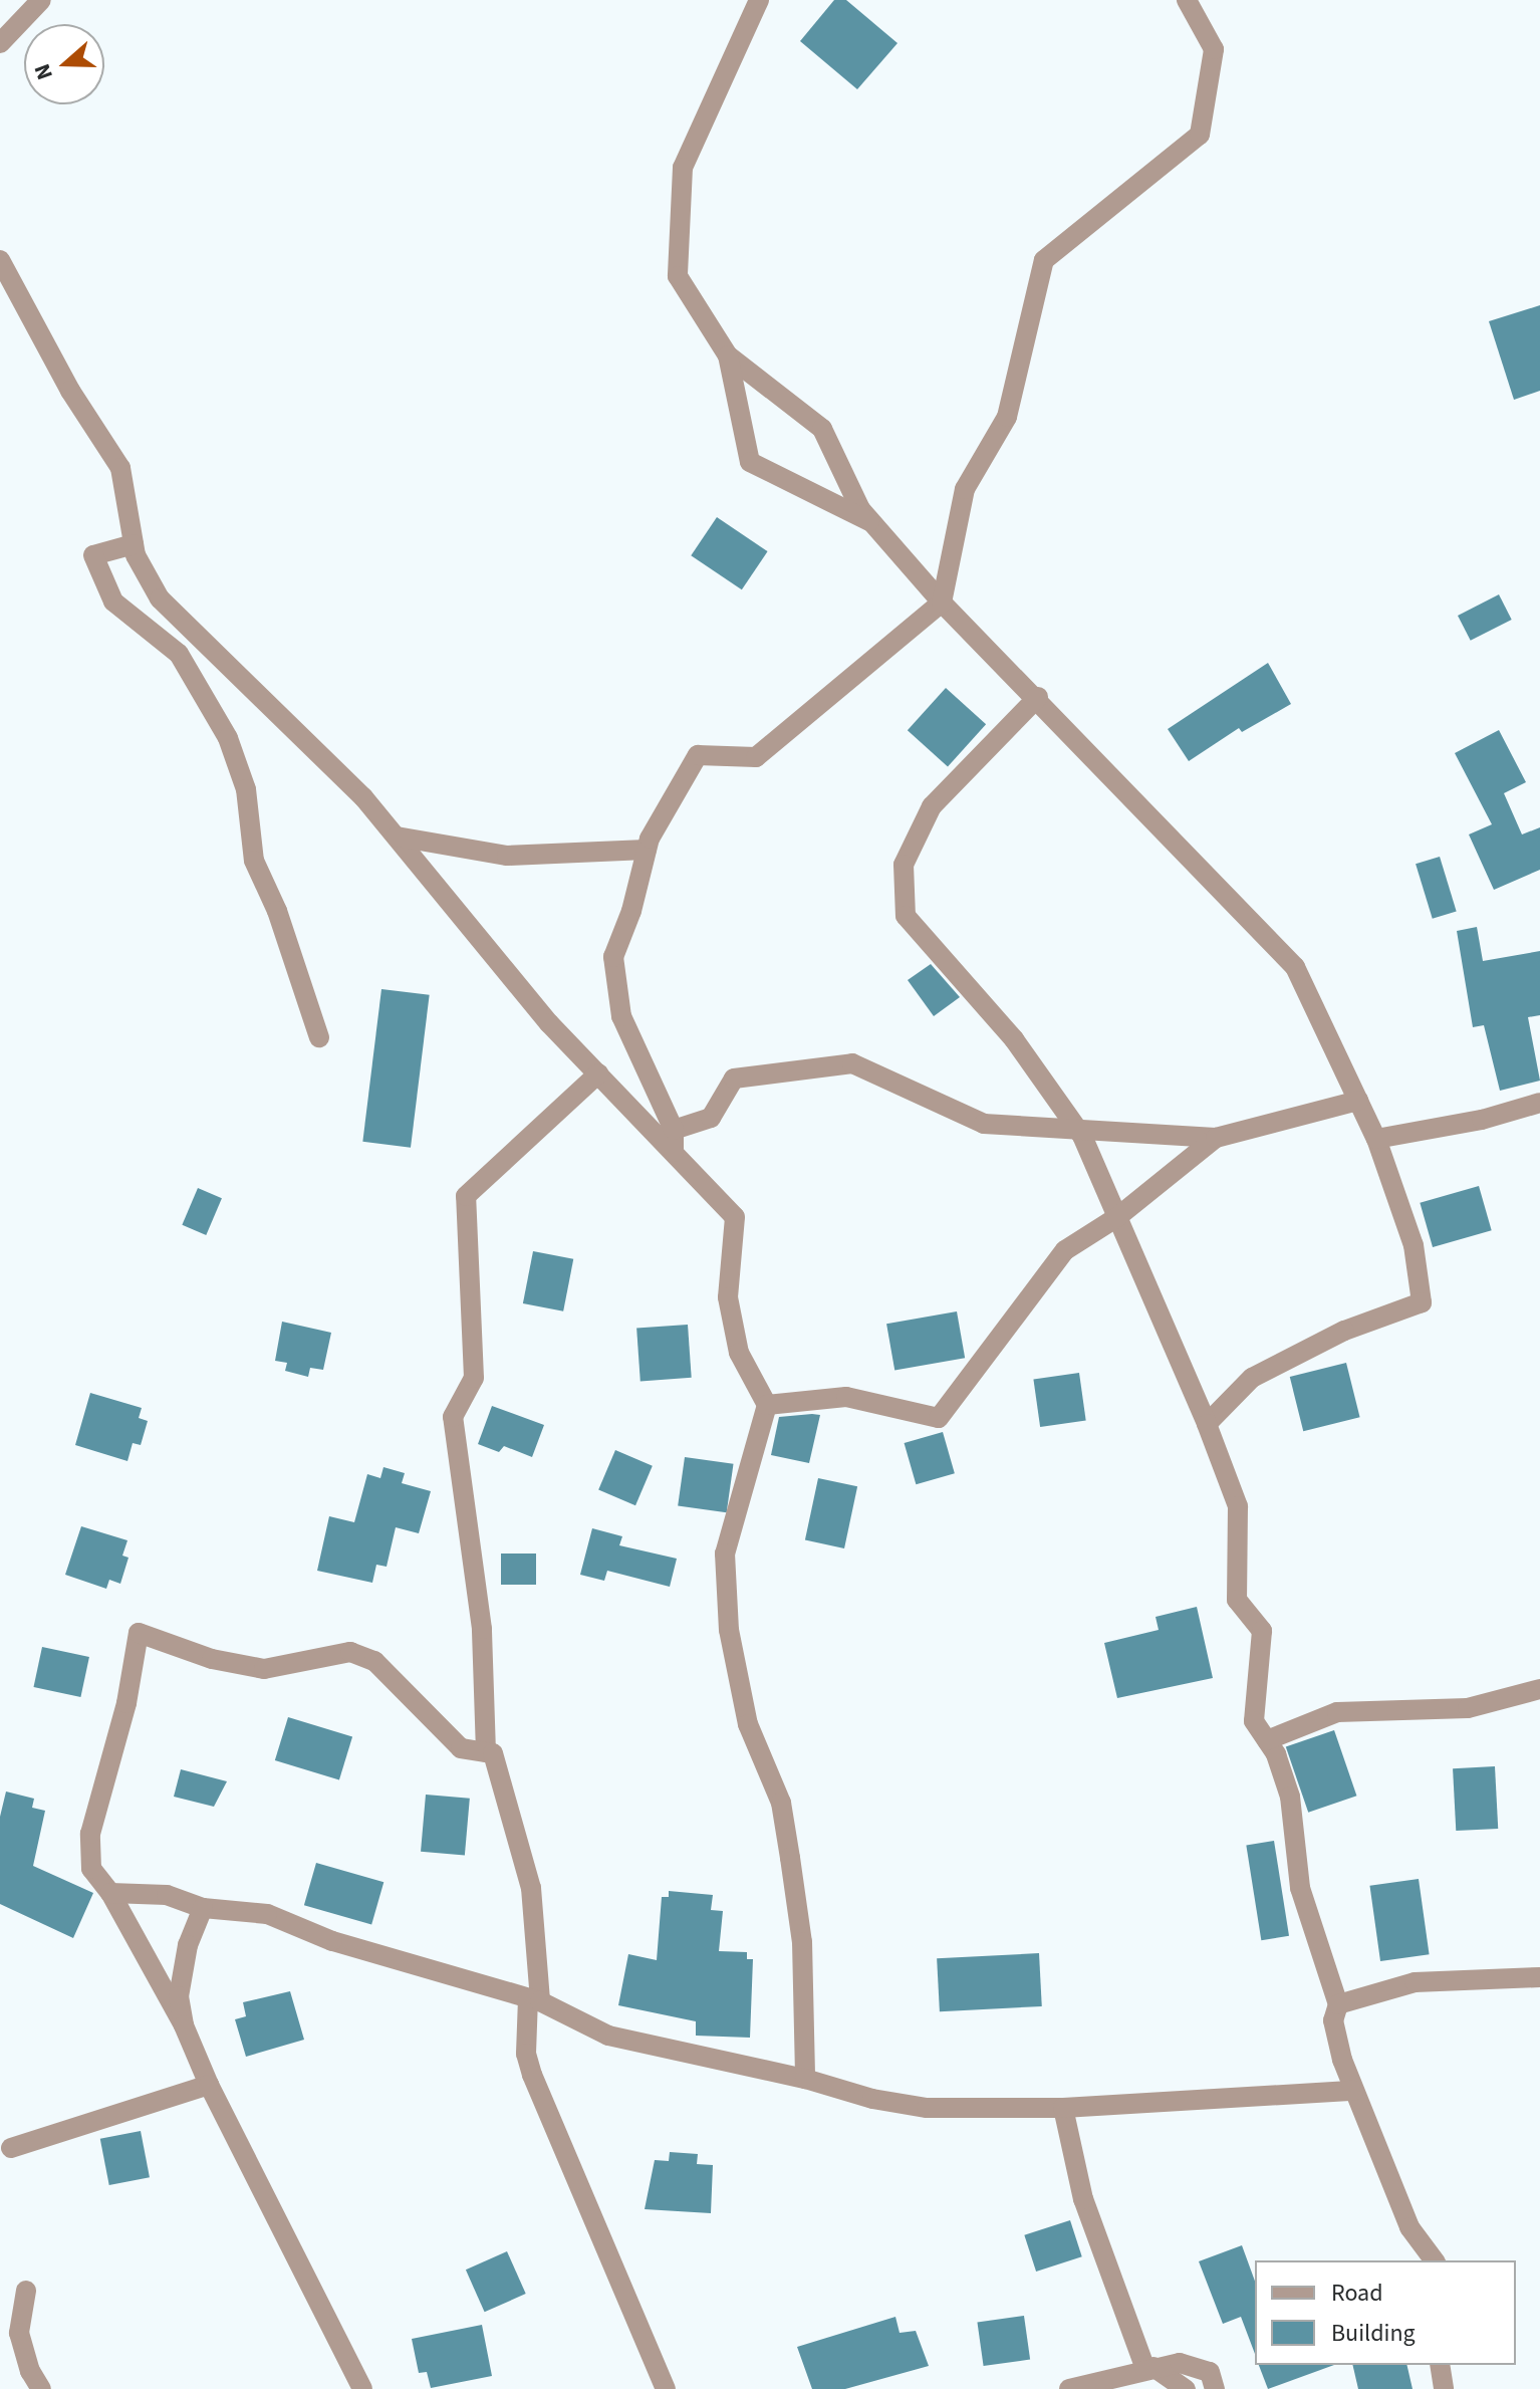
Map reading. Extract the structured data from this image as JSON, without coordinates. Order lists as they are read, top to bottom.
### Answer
{
  "legend": ["Road", "Building"],
  "north": "left"
}
